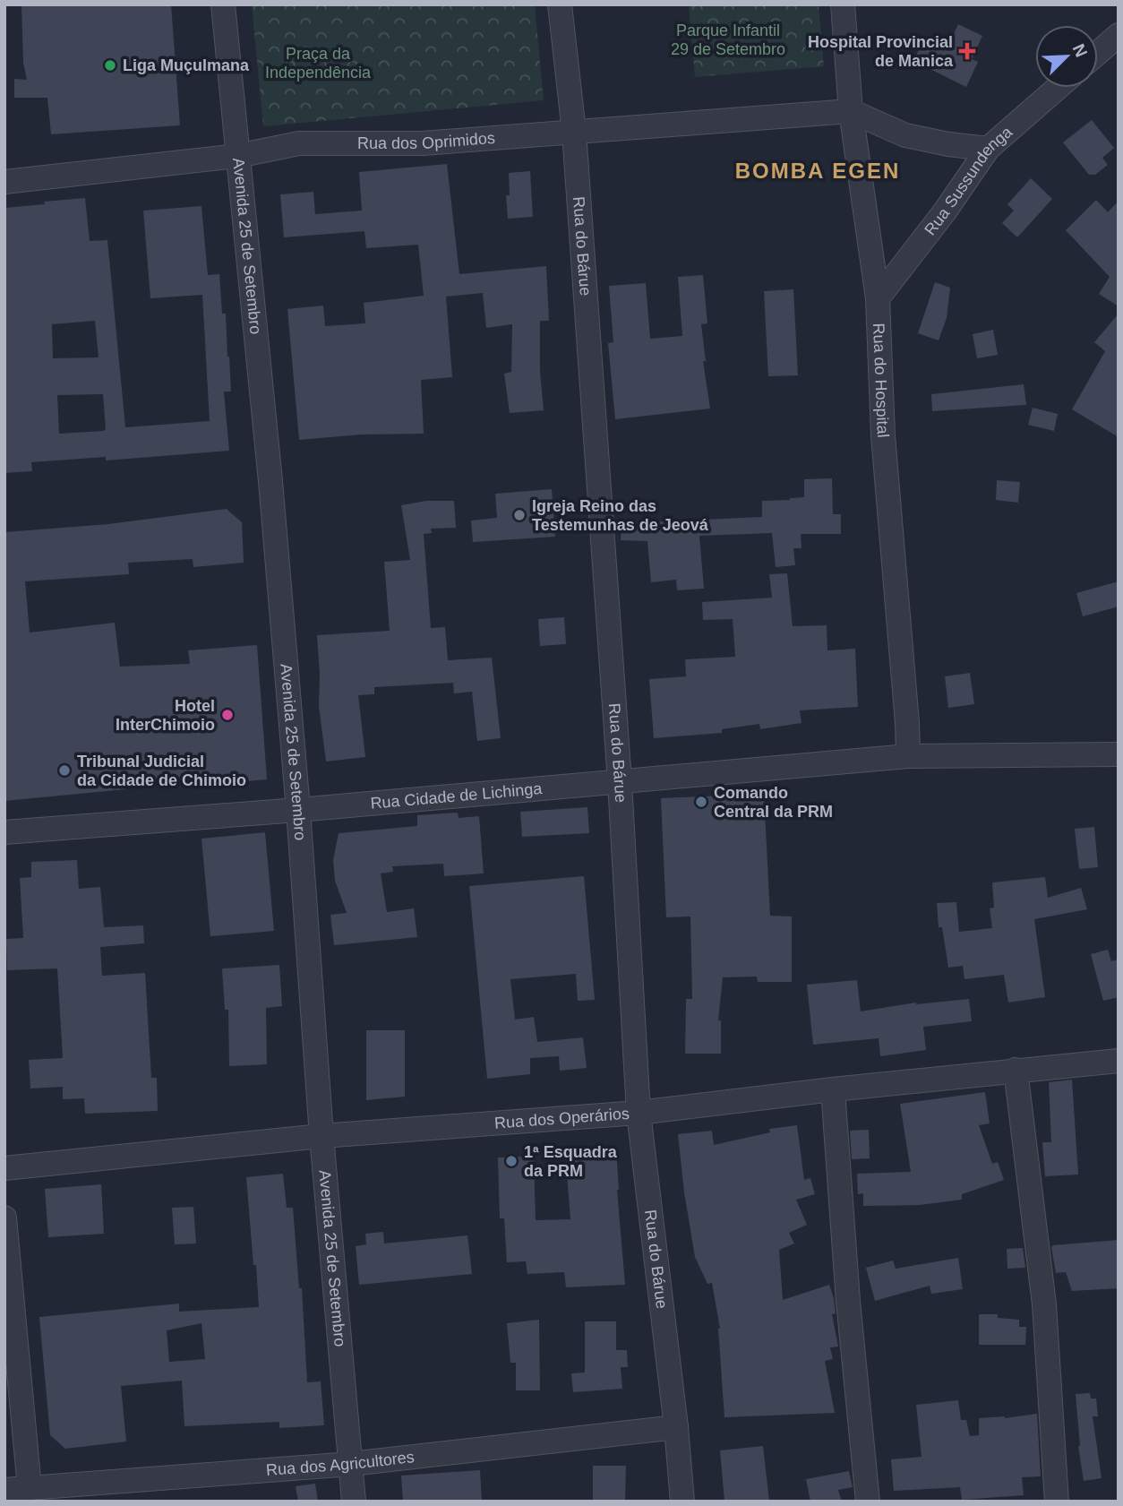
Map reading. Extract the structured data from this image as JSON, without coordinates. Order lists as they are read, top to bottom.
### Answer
{
  "streets": {
    "street": [
      "Rua dos Oprimidos",
      "Rua Sussundenga",
      "Avenida 25 de Setembro",
      "Rua do Bárue",
      "Rua do Hospital",
      "Rua Cidade de Lichinga",
      "Rua dos Operários",
      "Rua dos Agricultores"
    ]
  },
  "crossings": [
    ["Rua dos Oprimidos", "Avenida 25 de Setembro"],
    ["Rua dos Oprimidos", "Rua do Bárue"],
    ["Rua dos Oprimidos", "Rua do Hospital"],
    ["Rua Sussundenga", "Rua do Hospital"],
    ["Avenida 25 de Setembro", "Rua Cidade de Lichinga"],
    ["Avenida 25 de Setembro", "Rua dos Operários"],
    ["Avenida 25 de Setembro", "Rua dos Agricultores"],
    ["Rua do Bárue", "Rua Cidade de Lichinga"],
    ["Rua do Bárue", "Rua dos Operários"],
    ["Rua do Bárue", "Rua dos Agricultores"],
    ["Rua do Hospital", "Rua Cidade de Lichinga"]
  ],
  "districts": ["BOMBA EGEN"],
  "parks": ["Parque Infantil 29 de Setembro", "Praça da Independência"],
  "places": {
    "health": ["Hospital Provincial de Manica"],
    "other": [
      "Liga Muçulmana",
      "Igreja Reino das Testemunhas de Jeová",
      "Hotel InterChimoio",
      "Tribunal Judicial da Cidade de Chimoio",
      "Comando Central da PRM",
      "1ª Esquadra da PRM"
    ]
  },
  "north": "top right"
}
